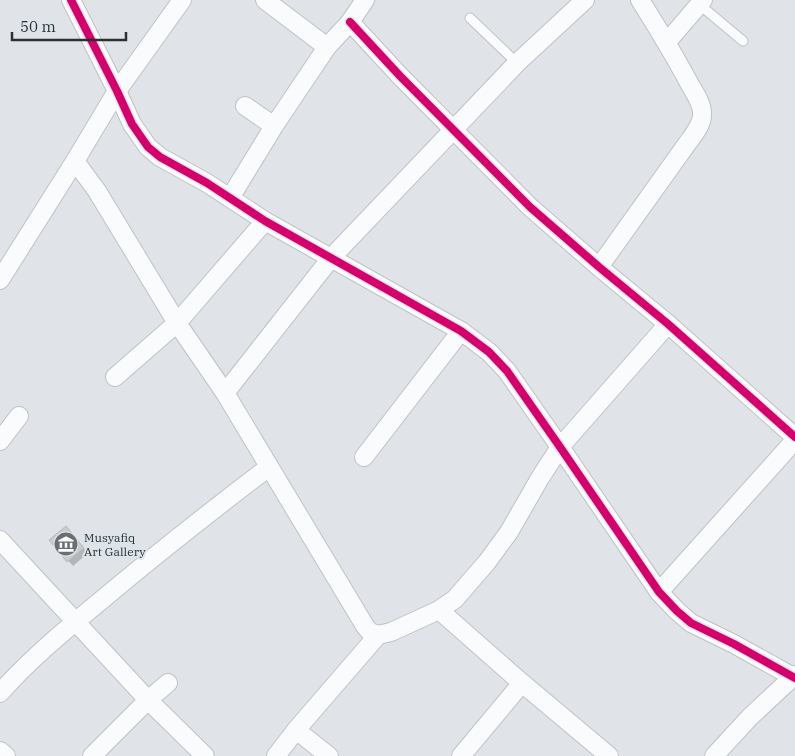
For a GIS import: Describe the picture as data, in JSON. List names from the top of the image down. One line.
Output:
{"places":{"museum":["Musyafiq Art Gallery"]},"scale_bar":"50 m"}
